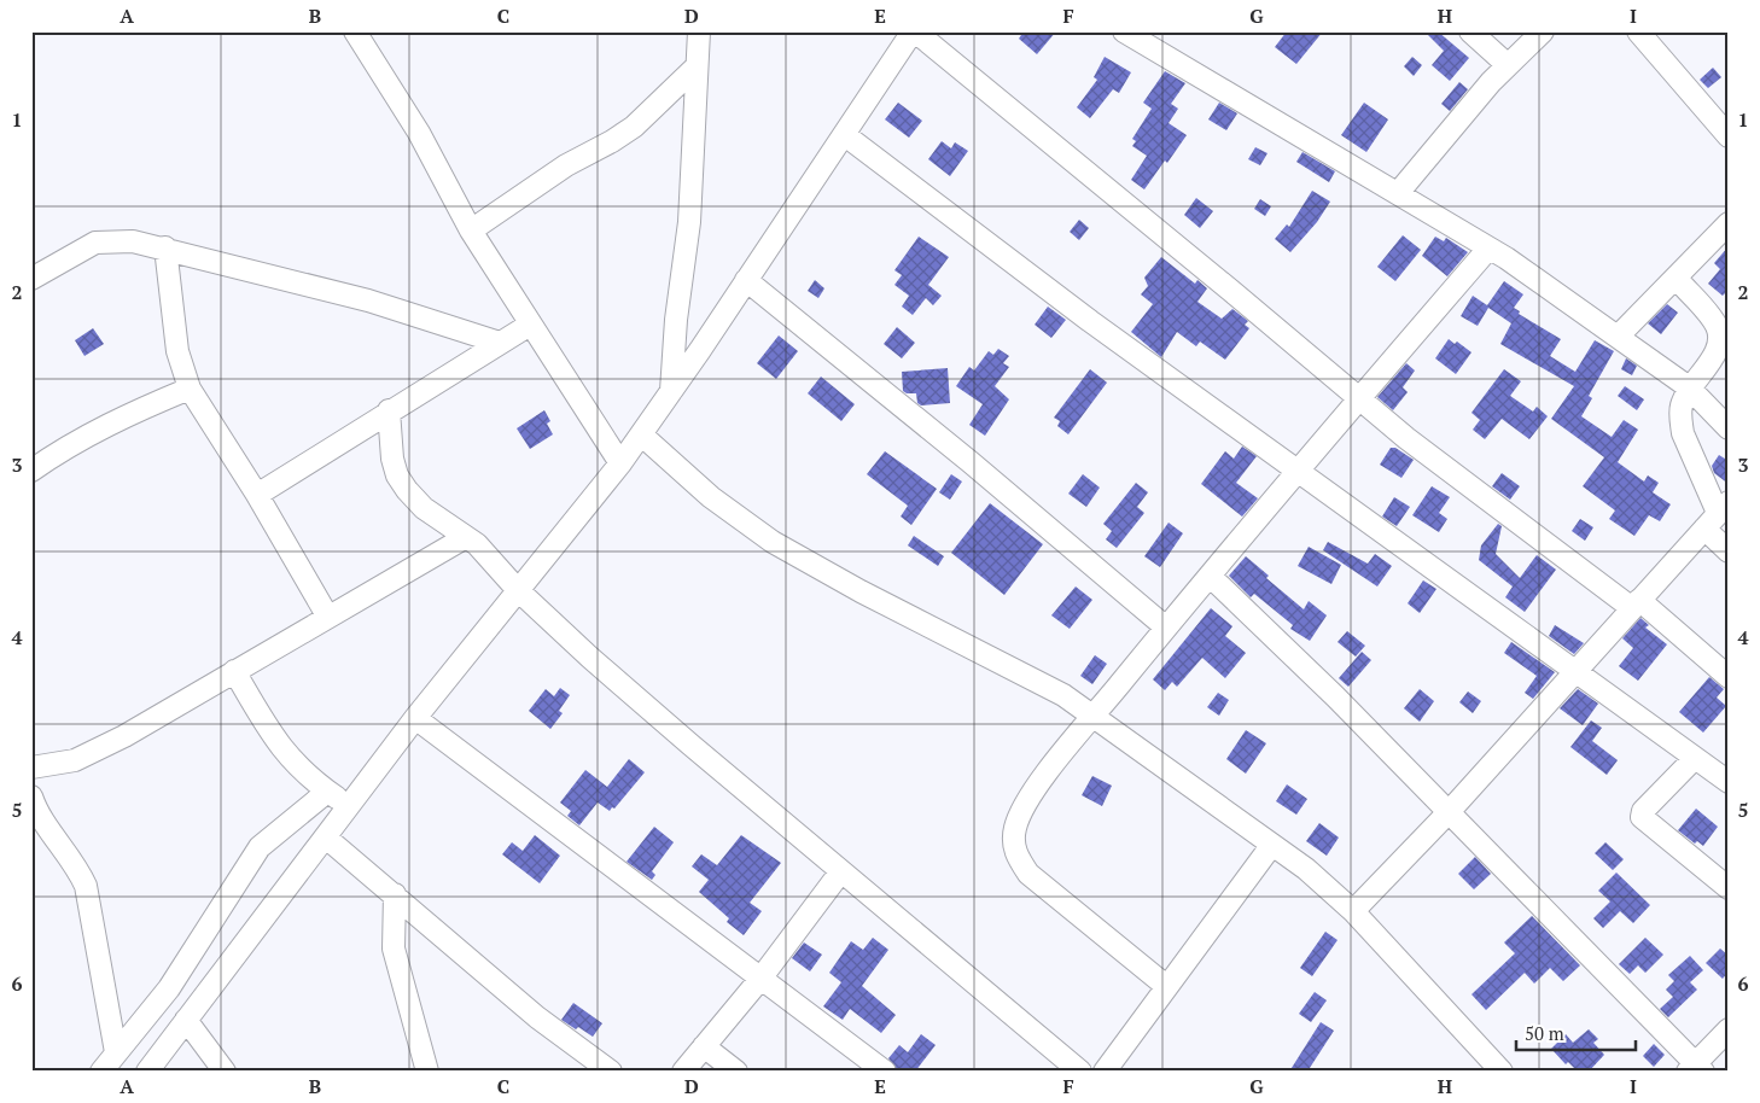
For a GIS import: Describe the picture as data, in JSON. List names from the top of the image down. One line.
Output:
{"scale_bar":"50 m","grid":{"columns":["A","B","C","D","E","F","G","H","I"],"rows":["1","2","3","4","5","6"]}}
